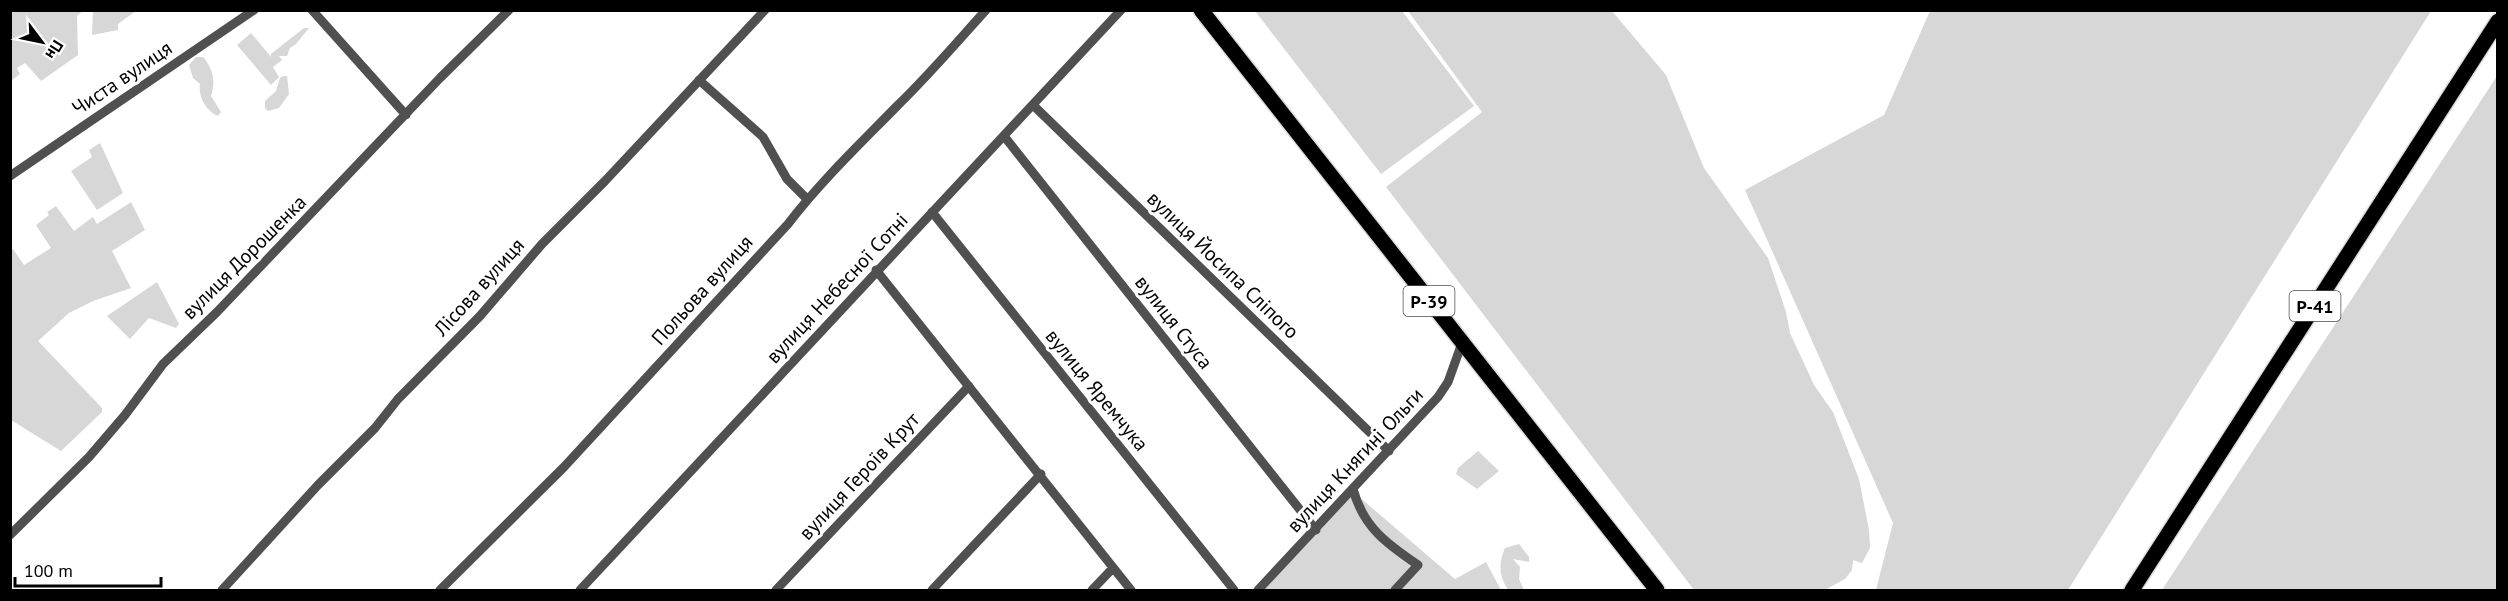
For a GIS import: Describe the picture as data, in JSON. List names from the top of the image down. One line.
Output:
{"streets":{"main road":["Р-39","Р-41"],"street":["Чиста вулиця","вулиця Дорошенка","вулиця Йосипа Сліпого","Лісова вулиця","вулиця Небесної Сотні","Польова вулиця","вулиця Стуса","вулиця Яремчука","вулиця Княгині Ольги","вулиця Героїв Крут"]},"crossings":[["вулиця Йосипа Сліпого","вулиця Небесної Сотні"],["вулиця Йосипа Сліпого","вулиця Княгині Ольги"],["вулиця Небесної Сотні","вулиця Стуса"],["вулиця Небесної Сотні","вулиця Яремчука"],["Р-39","вулиця Княгині Ольги"],["вулиця Стуса","вулиця Княгині Ольги"]],"scale_bar":"100 m","north":"bottom right"}
